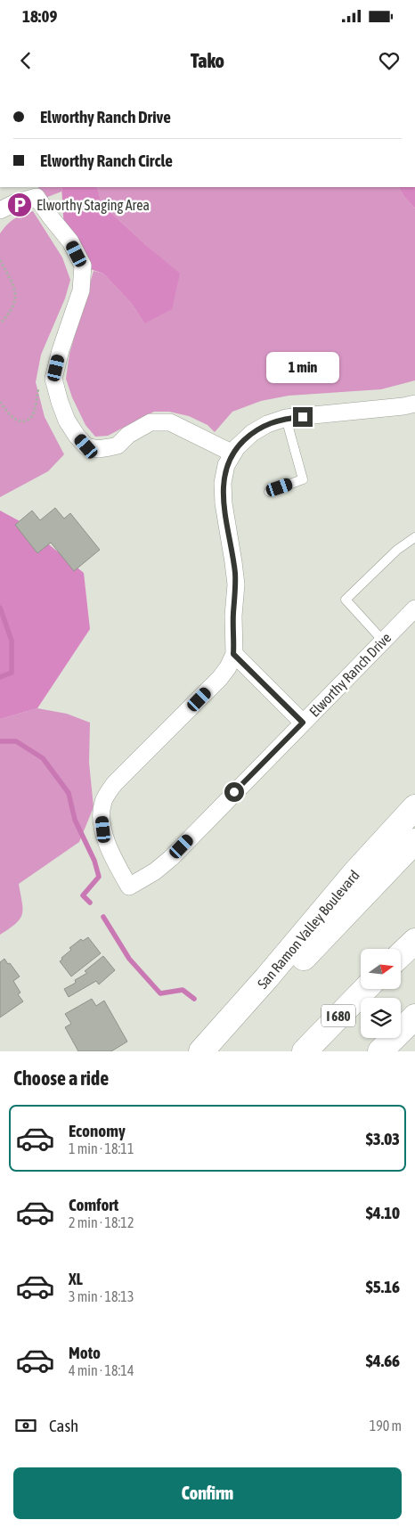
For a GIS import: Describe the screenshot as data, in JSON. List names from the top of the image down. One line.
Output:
{"streets":{"main road":["San Ramon Valley Boulevard","I 680"],"street":["Elworthy Ranch Drive"]},"places":{"parking":["Elworthy Staging Area"]},"north":"right","page":{"status":"18:09","header":"Tako","banner":["Elworthy Ranch Drive","Elworthy Ranch Circle"],"bubble":"1 min","heading":"Choose a ride","list":[{"name":"Economy","note":"1 min · 18:11","value":"$3.03"},{"name":"Comfort","note":"2 min · 18:12","value":"$4.10"},{"name":"XL","note":"3 min · 18:13","value":"$5.16"},{"name":"Moto","note":"4 min · 18:14","value":"$4.66"}],"pay":["Cash","190 m"],"buttons":"Confirm"}}
